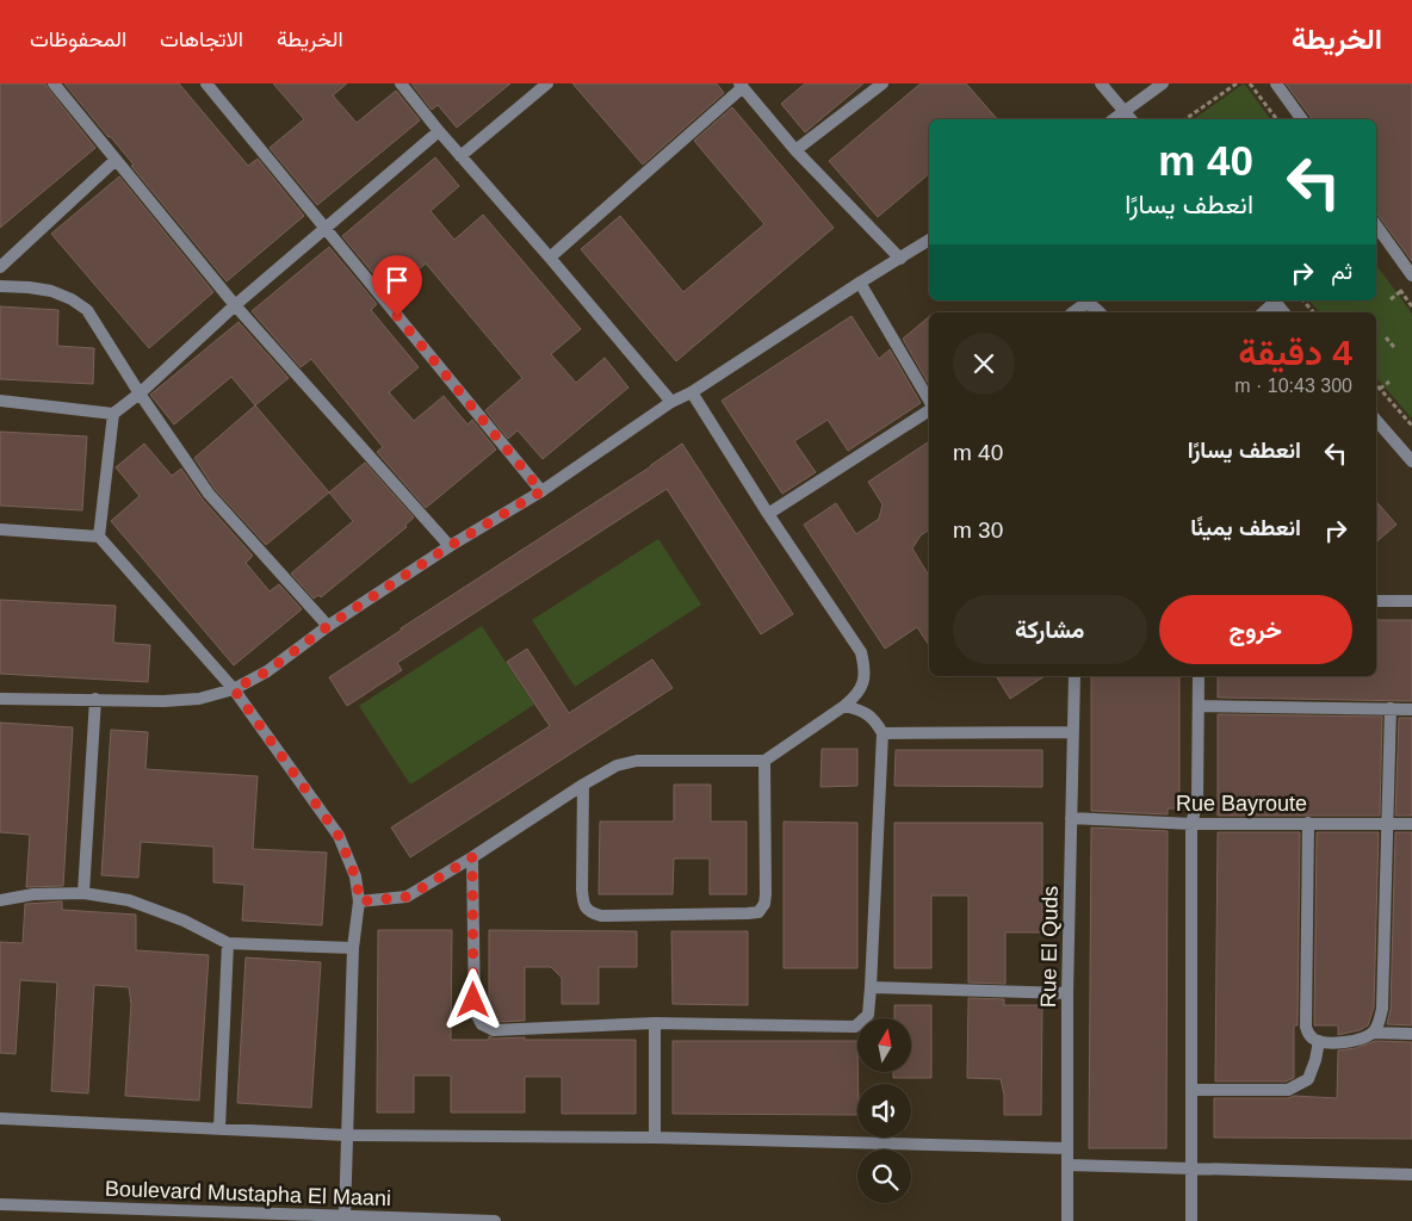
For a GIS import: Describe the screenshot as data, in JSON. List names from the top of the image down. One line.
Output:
{"streets":{"street":["Rue Bayroute","Rue El Quds","Boulevard Mustapha El Maani"]},"crossings":[["Rue Bayroute","Rue El Quds"]],"north":"top","page":{"header":"الخريطة","nav":["الخريطة","الاتجاهات","المحفوظات"],"turn":["40 m","انعطف يسارًا"],"then":"ثم","heading":["4 دقيقة","300 m · 10:43"],"list":[{"name":"انعطف يسارًا","value":"40 m"},{"name":"انعطف يمينًا","value":"30 m"}],"buttons":["خروج","مشاركة"]}}
